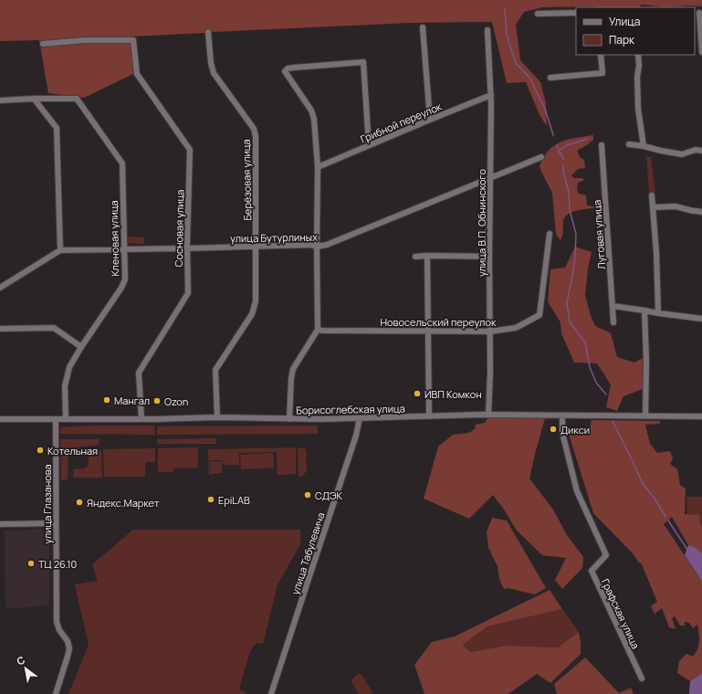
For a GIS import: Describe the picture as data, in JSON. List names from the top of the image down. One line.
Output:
{"streets":{"street":["Грибной переулок","Берёзовая улица","улица В.П. Обнинского","Сосновая улица","Луговая улица","улица Бутурлиных","Кленовая улица","Новосельский переулок","Борисоглебская улица","улица Глазанова","улица Табулевича","Графская улица"]},"crossings":[["Грибной переулок","улица В.П. Обнинского"],["Берёзовая улица","улица Бутурлиных"],["Берёзовая улица","Борисоглебская улица"],["улица В.П. Обнинского","улица Бутурлиных"],["улица В.П. Обнинского","Новосельский переулок"],["улица В.П. Обнинского","Борисоглебская улица"],["Сосновая улица","улица Бутурлиных"],["Сосновая улица","Борисоглебская улица"],["улица Бутурлиных","Кленовая улица"],["Кленовая улица","Борисоглебская улица"],["Борисоглебская улица","улица Глазанова"],["Борисоглебская улица","улица Табулевича"],["Борисоглебская улица","Графская улица"]],"places":["ИВП Комкон","Мангал","Ozon","Дикси","Котельная","СДЭК","EpiLAB","Яндекс.Маркет","ТЦ 26.10"],"legend":["Улица","Парк"],"north":"top left"}
